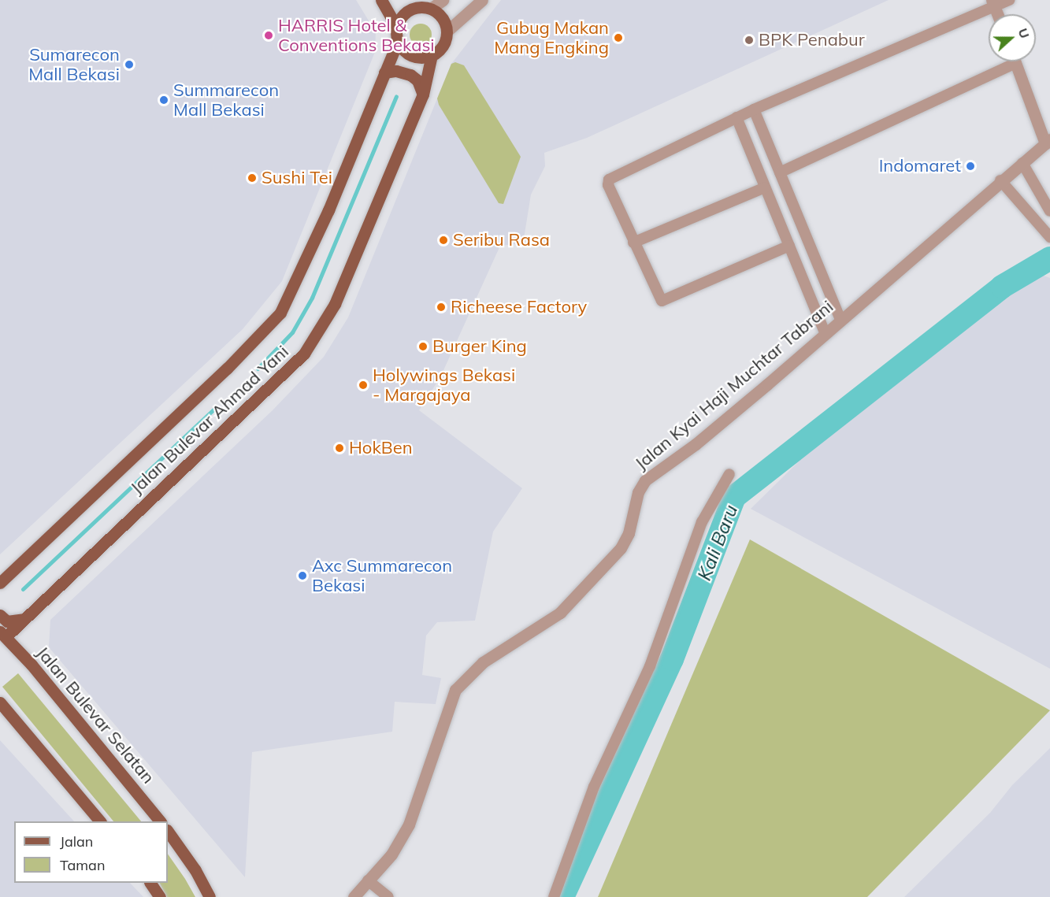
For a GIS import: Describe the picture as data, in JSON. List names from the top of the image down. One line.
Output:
{"streets":{"main road":["Jalan Bulevar Ahmad Yani","Jalan Bulevar Selatan"],"street":["Jalan Kyai Haji Muchtar Tabrani"]},"crossings":[["Jalan Bulevar Ahmad Yani","Jalan Bulevar Selatan"]],"water":["Kali Baru"],"places":["HARRIS Hotel & Conventions Bekasi","Gubug Makan Mang Engking","BPK Penabur","Sumarecon Mall Bekasi","Summarecon Mall Bekasi","Indomaret","Sushi Tei","Seribu Rasa","Richeese Factory","Burger King","Holywings Bekasi - Margajaya","HokBen","Axc Summarecon Bekasi"],"legend":["Jalan","Taman"],"north":"right"}
